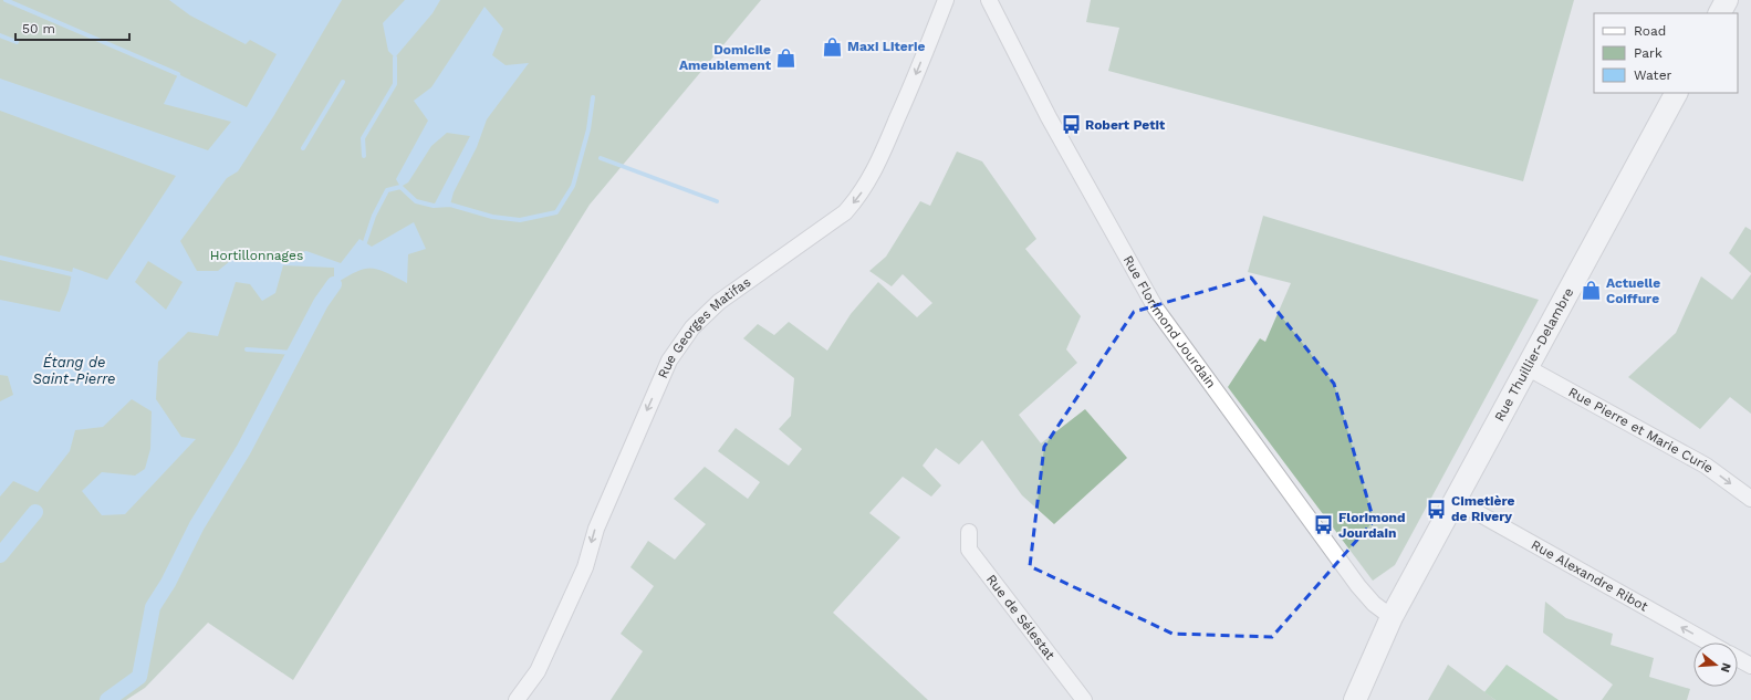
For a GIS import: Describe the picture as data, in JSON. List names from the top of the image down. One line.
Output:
{"streets":{"main road":["Rue Thuillier-Delambre"],"street":["Rue Florimond Jourdain","Rue Georges Matifas","Rue Pierre et Marie Curie","Rue Alexandre Ribot","Rue de Sélestat"]},"crossings":[["Rue Florimond Jourdain","Rue Thuillier-Delambre"],["Rue Thuillier-Delambre","Rue Pierre et Marie Curie"],["Rue Thuillier-Delambre","Rue Alexandre Ribot"]],"one_way":["Rue Georges Matifas","Rue Pierre et Marie Curie","Rue Alexandre Ribot"],"water":["Étang de Saint-Pierre"],"parks":["Hortillonnages"],"places":{"shop":["Maxi Literie","Domicile Ameublement","Actuelle Coiffure"],"bus stop":["Robert Petit","Cimetière de Rivery","Florimond Jourdain"]},"legend":["Road","Park","Water"],"scale_bar":"50 m","north":"right"}
